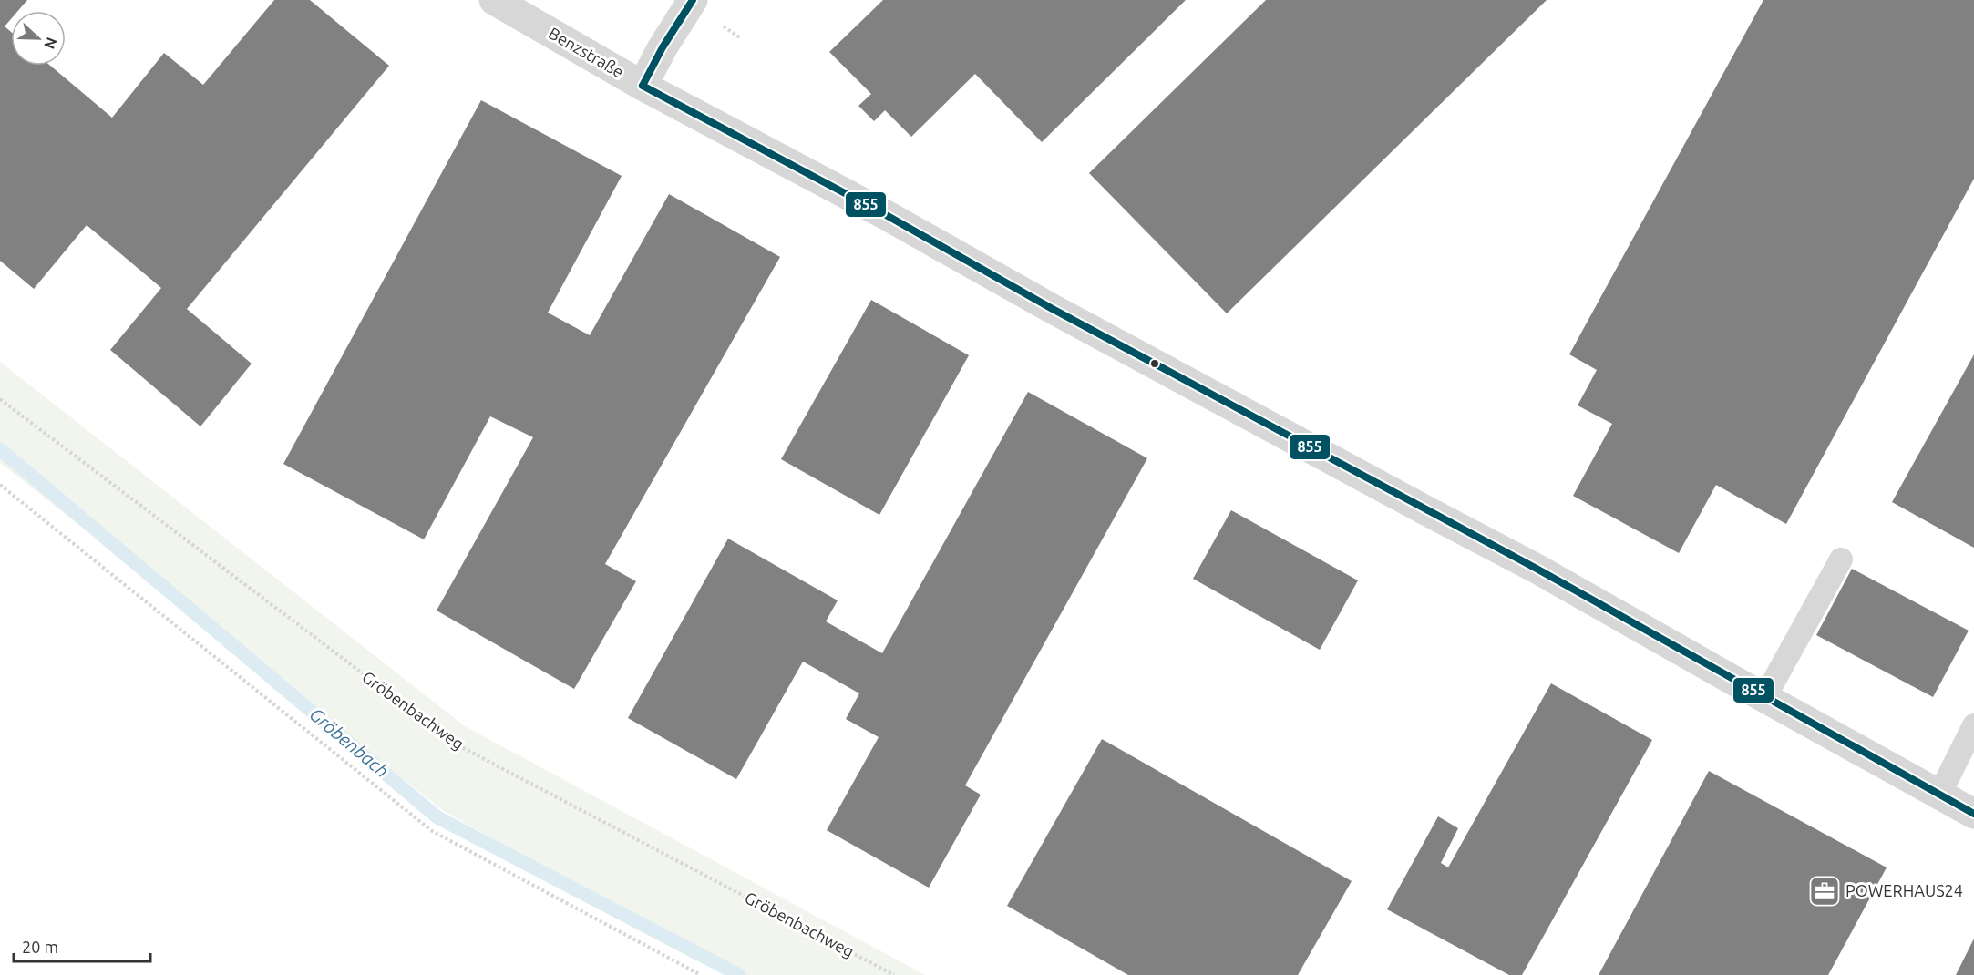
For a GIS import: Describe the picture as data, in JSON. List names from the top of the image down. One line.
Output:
{"streets":{"street":["Benzstraße"],"path":["Gröbenbachweg"]},"water":["Gröbenbach"],"places":{"office":["POWERHAUS24"]},"lines":["transit line 855"],"scale_bar":"20 m","north":"right"}
